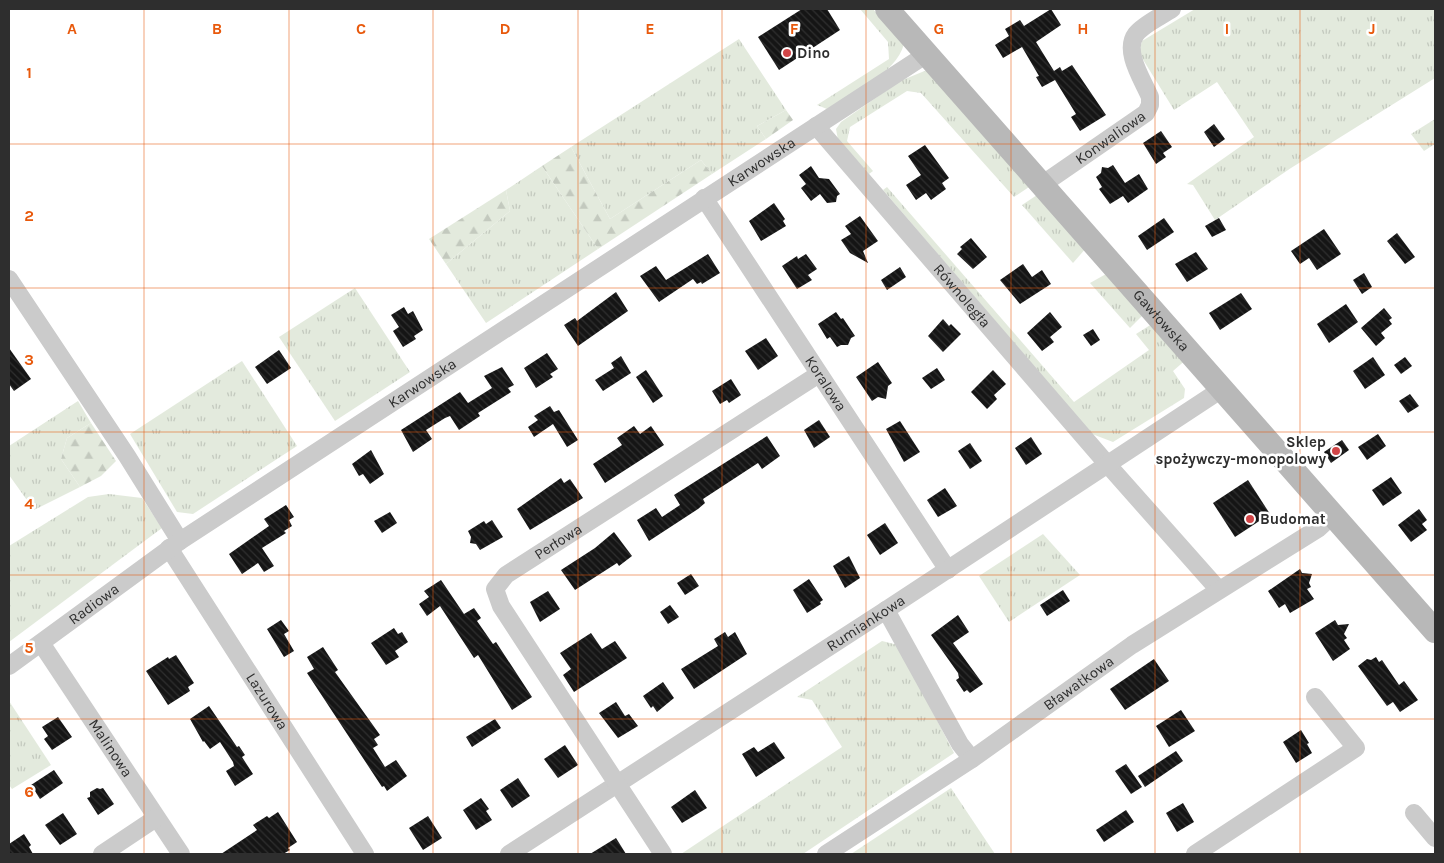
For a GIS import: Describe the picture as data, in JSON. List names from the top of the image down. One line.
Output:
{"streets":{"street":["Konwaliowa","Karwowska","Równoległa","Gawłowska","Koralowa","Perłowa","Radiowa","Rumiankowa","Bławatkowa","Lazurowa","Malinowa"]},"crossings":[["Konwaliowa","Gawłowska"],["Karwowska","Równoległa"],["Karwowska","Gawłowska"],["Karwowska","Koralowa"],["Karwowska","Radiowa"],["Karwowska","Lazurowa"],["Równoległa","Rumiankowa"],["Równoległa","Bławatkowa"],["Gawłowska","Rumiankowa"],["Gawłowska","Bławatkowa"],["Koralowa","Perłowa"],["Koralowa","Rumiankowa"],["Perłowa","Rumiankowa"],["Radiowa","Lazurowa"],["Radiowa","Malinowa"]],"places":["Dino","Sklep spożywczy-monopolowy","Budomat"],"grid":{"columns":["A","B","C","D","E","F","G","H","I","J"],"rows":["1","2","3","4","5","6"]}}
